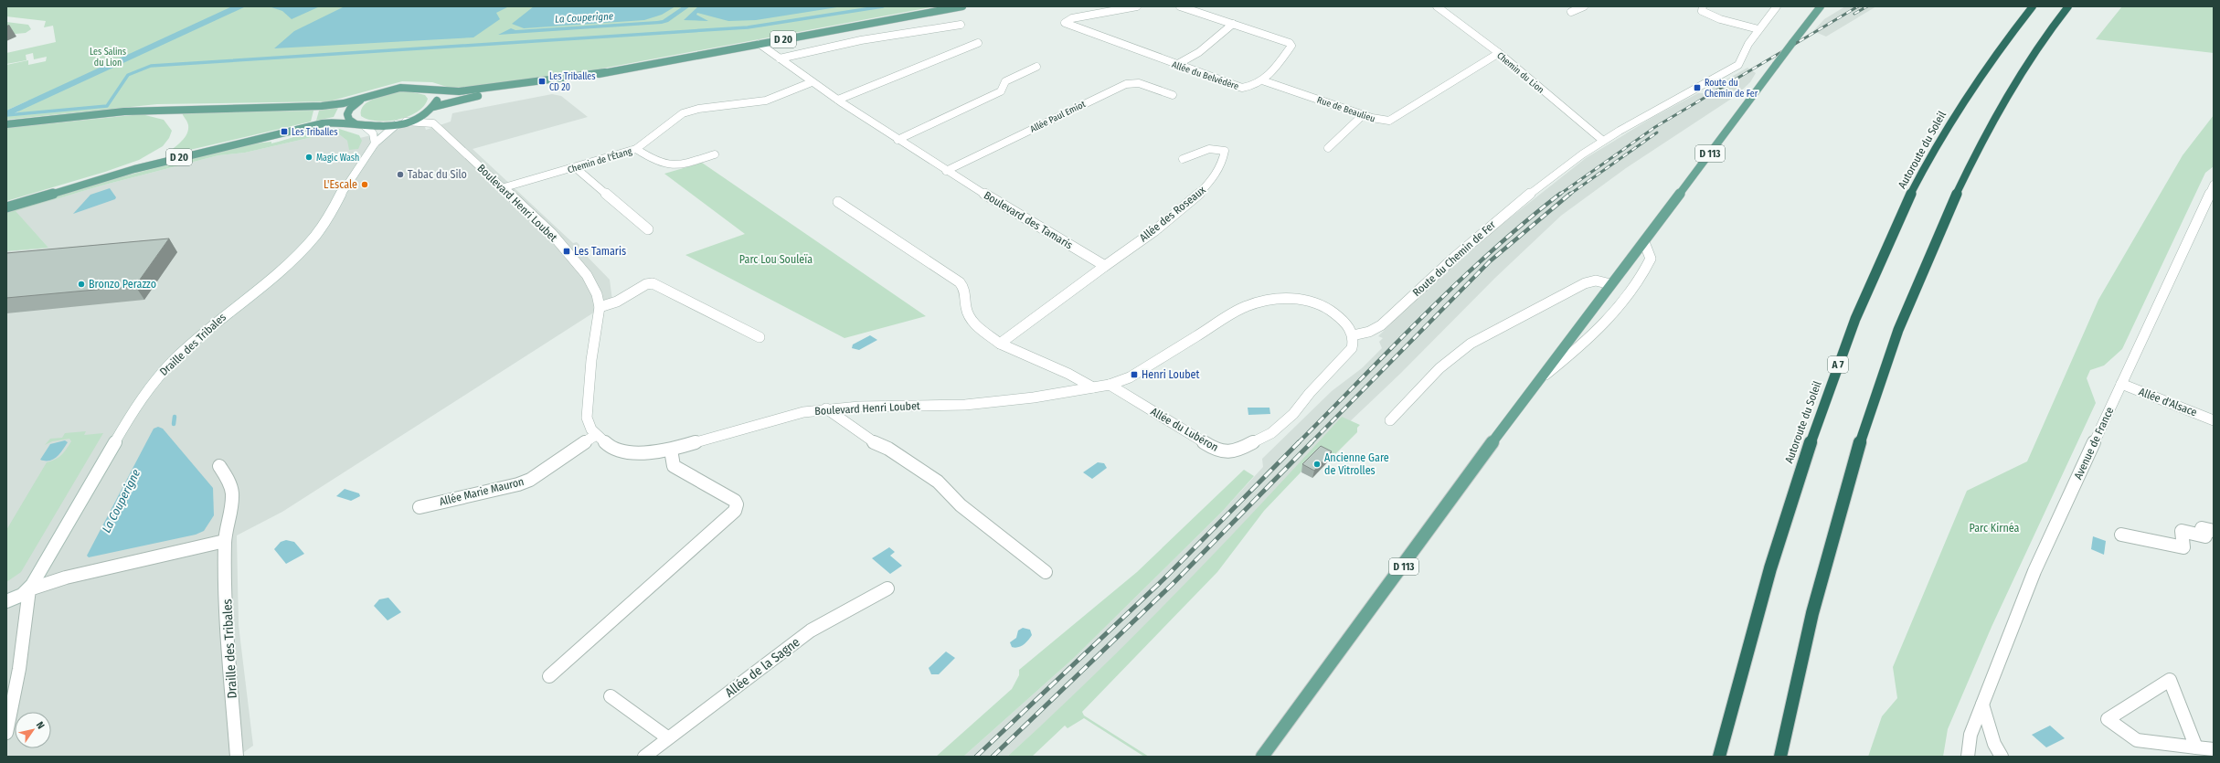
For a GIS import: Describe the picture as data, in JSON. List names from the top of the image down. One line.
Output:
{"streets":{"highway":["Autoroute du Soleil","A 7"],"main road":["D 20","D 113"],"street":["Chemin du Lion","Allée du Belvédère","Rue de Beaulieu","Allée Paul Emiot","Chemin de l'Étang","Boulevard Henri Loubet","Allée des Roseaux","Boulevard des Tamaris","Route du Chemin de Fer","Draille des Tribales","Allée d'Alsace","Allée du Lubéron","Avenue de France","Allée Marie Mauron","Allée de la Sagne"]},"crossings":[["D 20","Boulevard des Tamaris"],["Chemin du Lion","Rue de Beaulieu"],["Chemin du Lion","Route du Chemin de Fer"],["Allée du Belvédère","Rue de Beaulieu"],["Allée Paul Emiot","Boulevard des Tamaris"],["Chemin de l'Étang","Boulevard Henri Loubet"],["Chemin de l'Étang","Boulevard des Tamaris"],["Boulevard Henri Loubet","Route du Chemin de Fer"],["Boulevard Henri Loubet","Allée du Lubéron"],["Boulevard Henri Loubet","Allée Marie Mauron"],["Allée des Roseaux","Boulevard des Tamaris"],["Route du Chemin de Fer","Allée du Lubéron"],["Allée d'Alsace","Avenue de France"]],"water":["La Couperigne"],"parks":["Les Salins du Lion","Parc Lou Souleïa","Parc Kirnéa"],"places":{"transit":["Les Triballes CD 20","Route du Chemin de Fer","Les Triballes","Les Tamaris","Henri Loubet"],"other":["Magic Wash","Tabac du Silo","L'Escale","Bronzo Perazzo","Ancienne Gare de Vitrolles"]},"north":"top right"}
